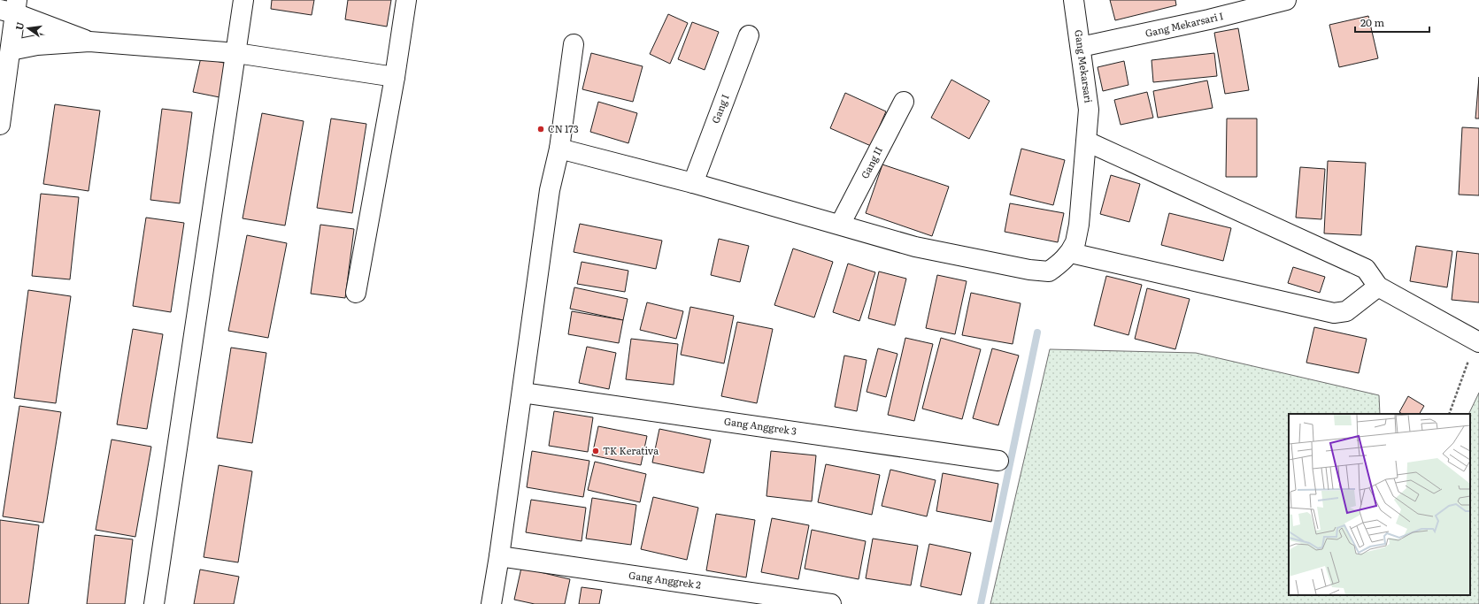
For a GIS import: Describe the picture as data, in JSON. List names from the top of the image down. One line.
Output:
{"streets":{"street":["Gang Mekarsari I","Gang Mekarsari","Gang I","Gang II","Gang Anggrek 3","Gang Anggrek 2"]},"crossings":[["Gang Mekarsari I","Gang Mekarsari"]],"places":["CN 173","TK Kerativa"],"scale_bar":"20 m","north":"left"}
